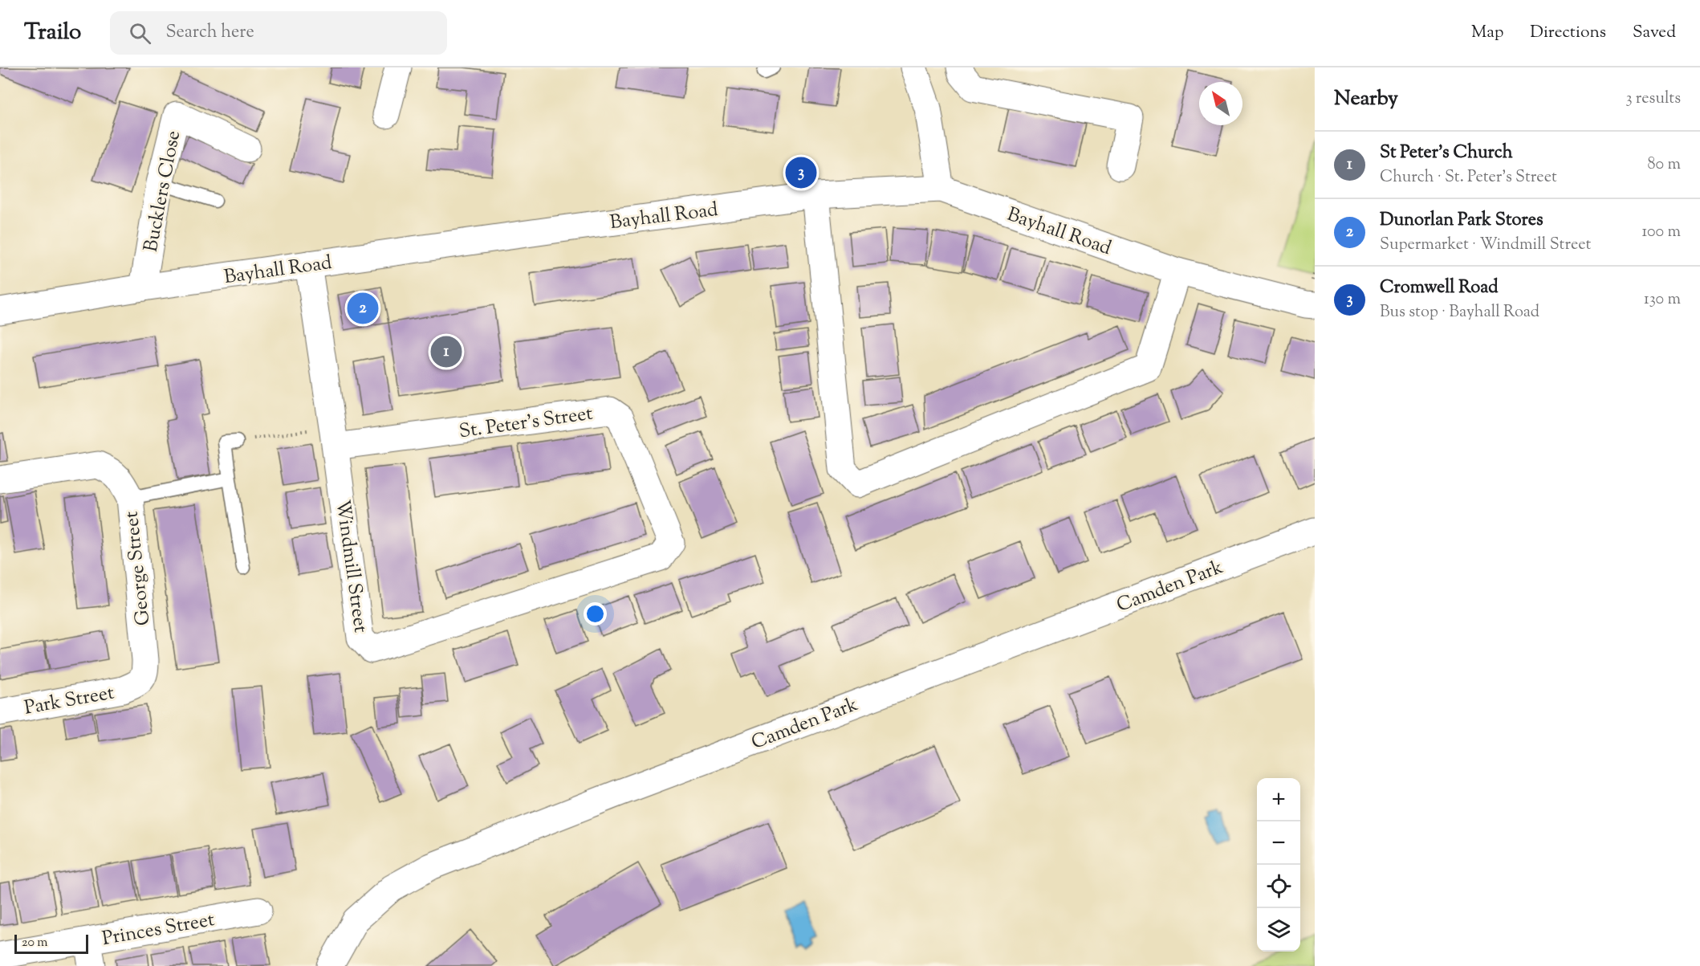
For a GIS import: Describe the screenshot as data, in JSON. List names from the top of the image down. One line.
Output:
{"streets":{"street":["Bucklers Close","Bayhall Road","St. Peter's Street","Windmill Street","George Street","Camden Park","Park Street","Princes Street"]},"crossings":[["Bucklers Close","Bayhall Road"],["Bayhall Road","Windmill Street"],["St. Peter's Street","Windmill Street"],["George Street","Park Street"]],"scale_bar":"20 m","north":"top left","page":{"header":"Trailo","search":"Search here","nav":["Map","Directions","Saved"],"heading":["Nearby","3 results"],"list":[{"mark":"1","name":"St Peter's Church","note":"Church · St. Peter's Street","value":"80 m"},{"mark":"2","name":"Dunorlan Park Stores","note":"Supermarket · Windmill Street","value":"100 m"},{"mark":"3","name":"Cromwell Road","note":"Bus stop · Bayhall Road","value":"130 m"}],"pins":["3","2","1"],"map_buttons":["+","−"],"scale":"20 m"}}
